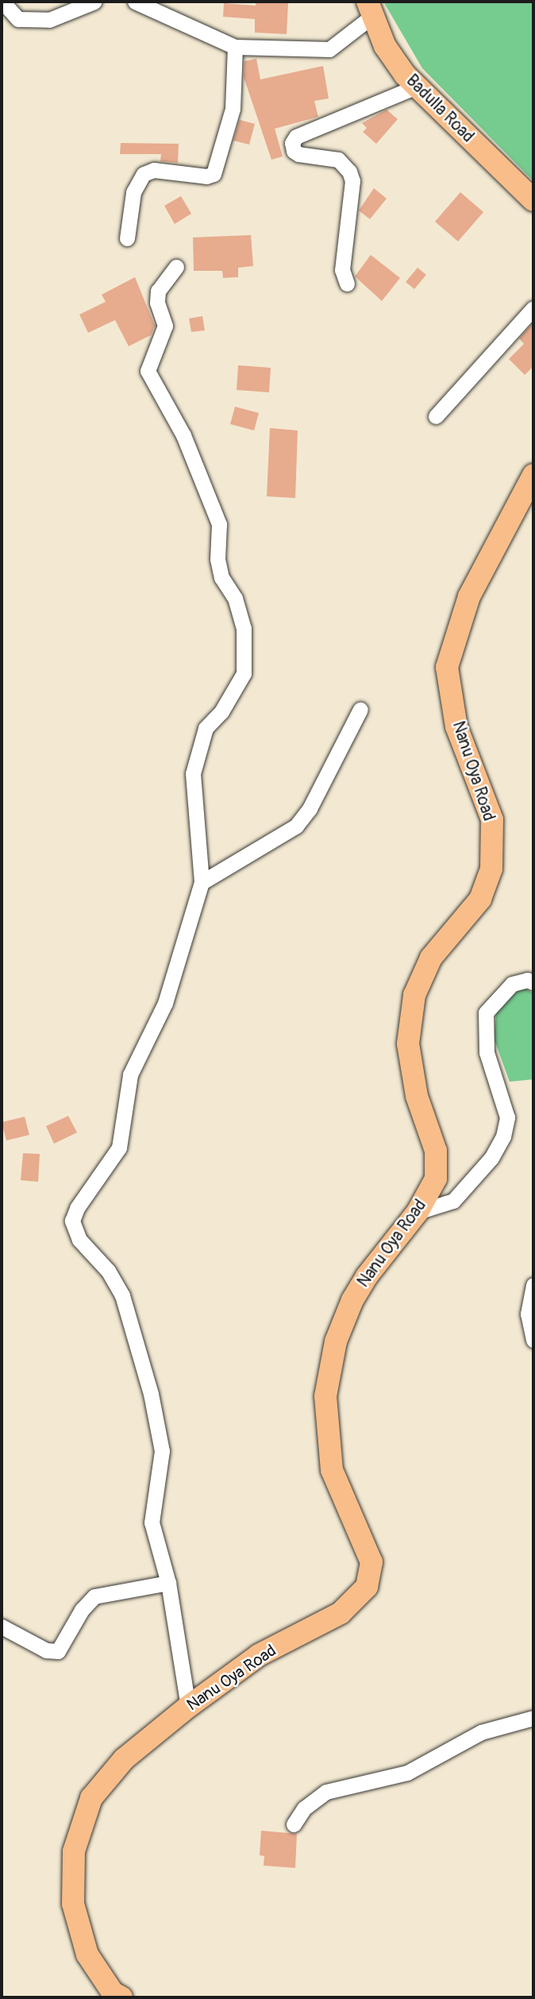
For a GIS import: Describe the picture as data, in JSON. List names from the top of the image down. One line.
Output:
{"streets":{"highway":["Badulla Road","Nanu Oya Road"]}}
